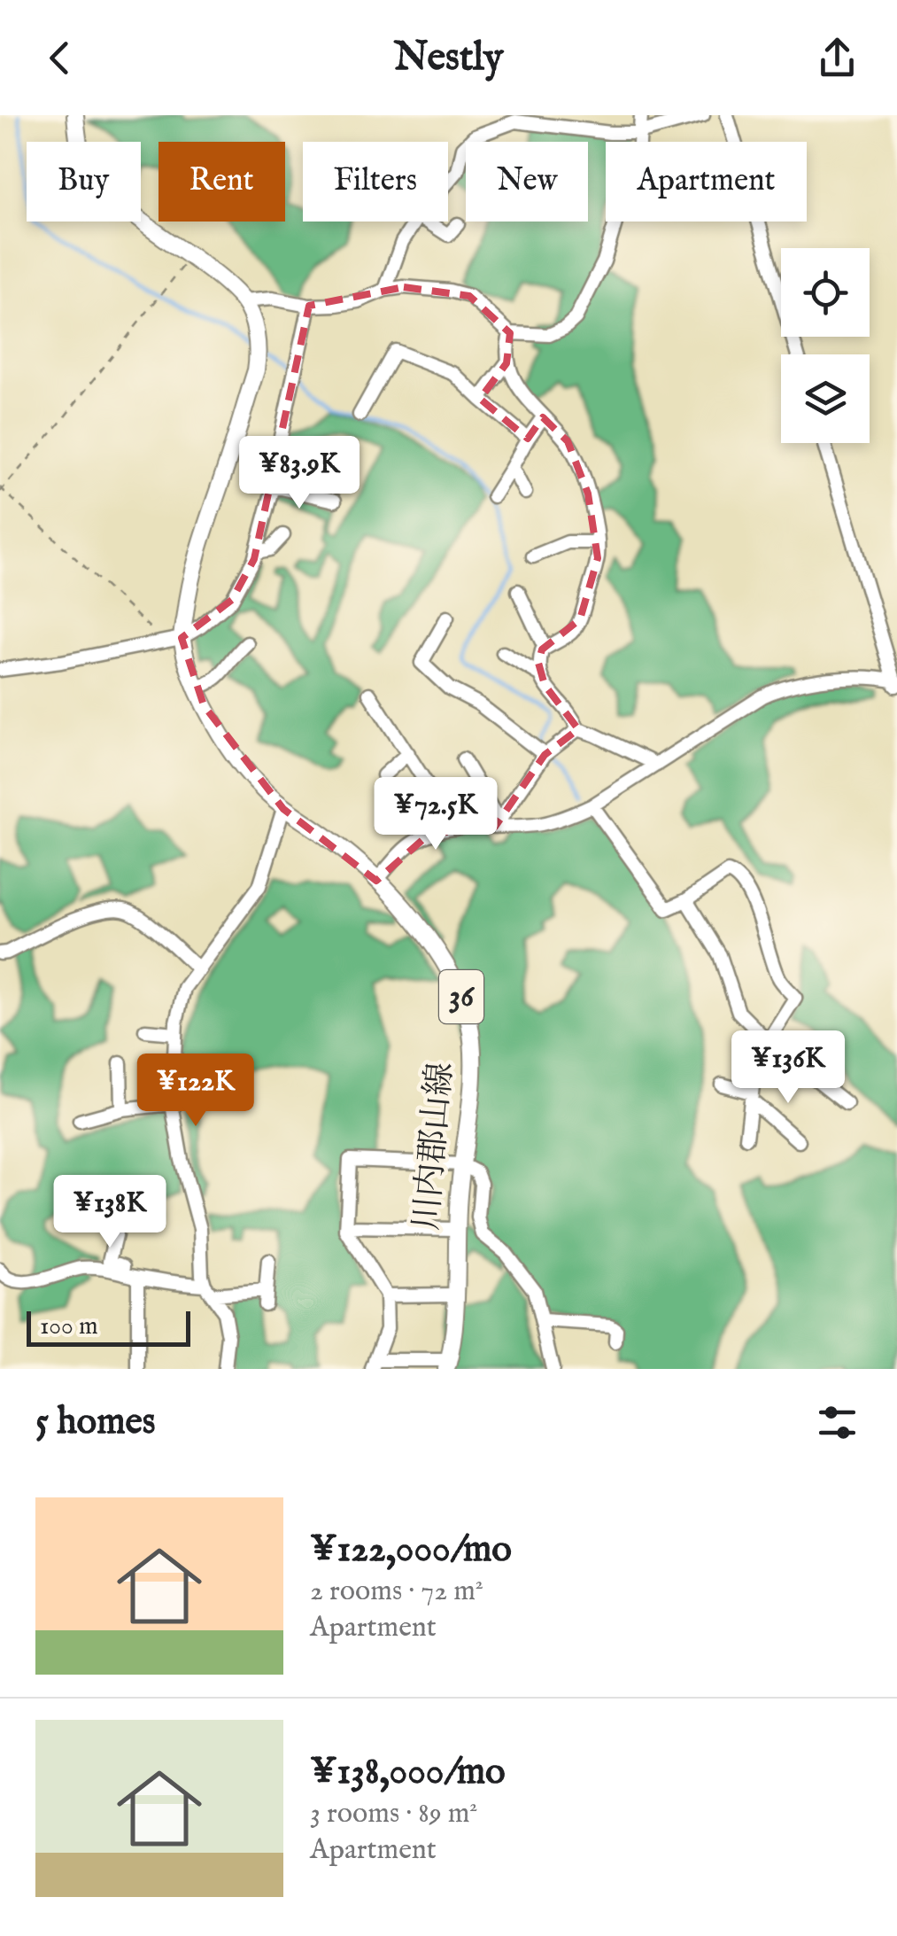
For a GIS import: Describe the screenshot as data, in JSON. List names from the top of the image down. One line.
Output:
{"streets":{"main road":["36","川内郡山線"]},"scale_bar":"100 m","page":{"header":"Nestly","chip":["Buy","Rent","Filters","New","Apartment"],"price":["¥83.9K","¥72.5K","¥136K","¥122K","¥138K"],"scale":"100 m","heading":"5 homes","list":[{"name":"¥122,000/mo","note":"2 rooms · 72 m² · Apartment"},{"name":"¥138,000/mo","note":"3 rooms · 89 m² · Apartment"}]}}
